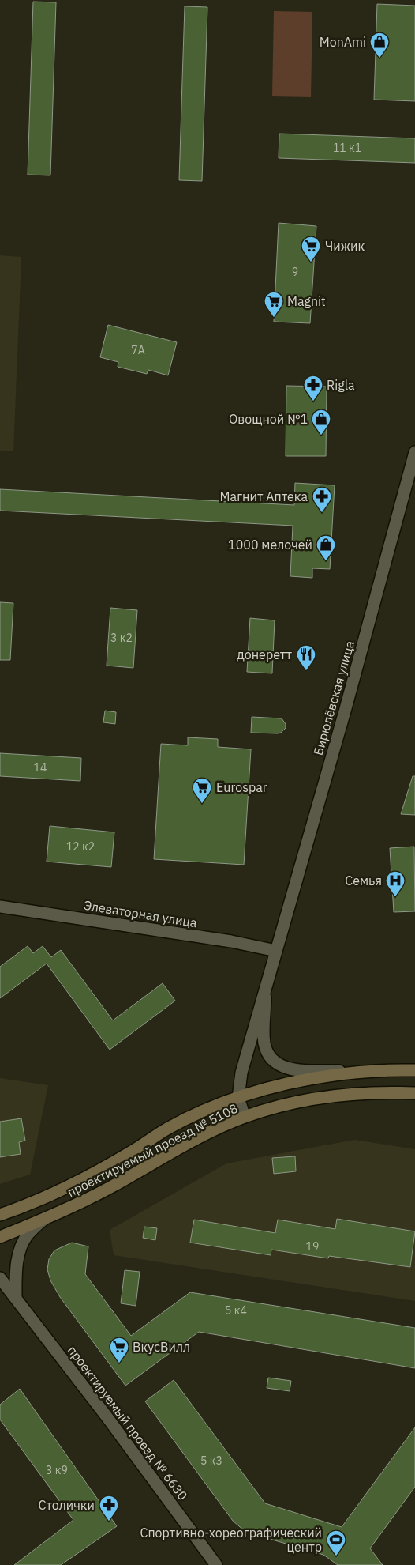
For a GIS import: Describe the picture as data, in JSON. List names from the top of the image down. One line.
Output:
{"streets":{"main road":["проектируемый проезд № 5108"],"street":["Бирюлёвская улица","Элеваторная улица","проектируемый проезд № 6630"]},"crossings":[["Бирюлёвская улица","Элеваторная улица"]],"places":{"shop":["MonAmi","Овощной №1","1000 мелочей"],"supermarket":["Чижик","Magnit","Eurospar","ВкусВилл"],"pharmacy":["Rigla","Магнит Аптека","Столички"],"restaurant":["донеретт"],"hospital":["Семья"],"sports":["Спортивно-хореографический центр"]},"house_numbers":["11 к1","9","7А","3 к2","14","12 к2","19","5 к4","5 к3","3 к9"]}
